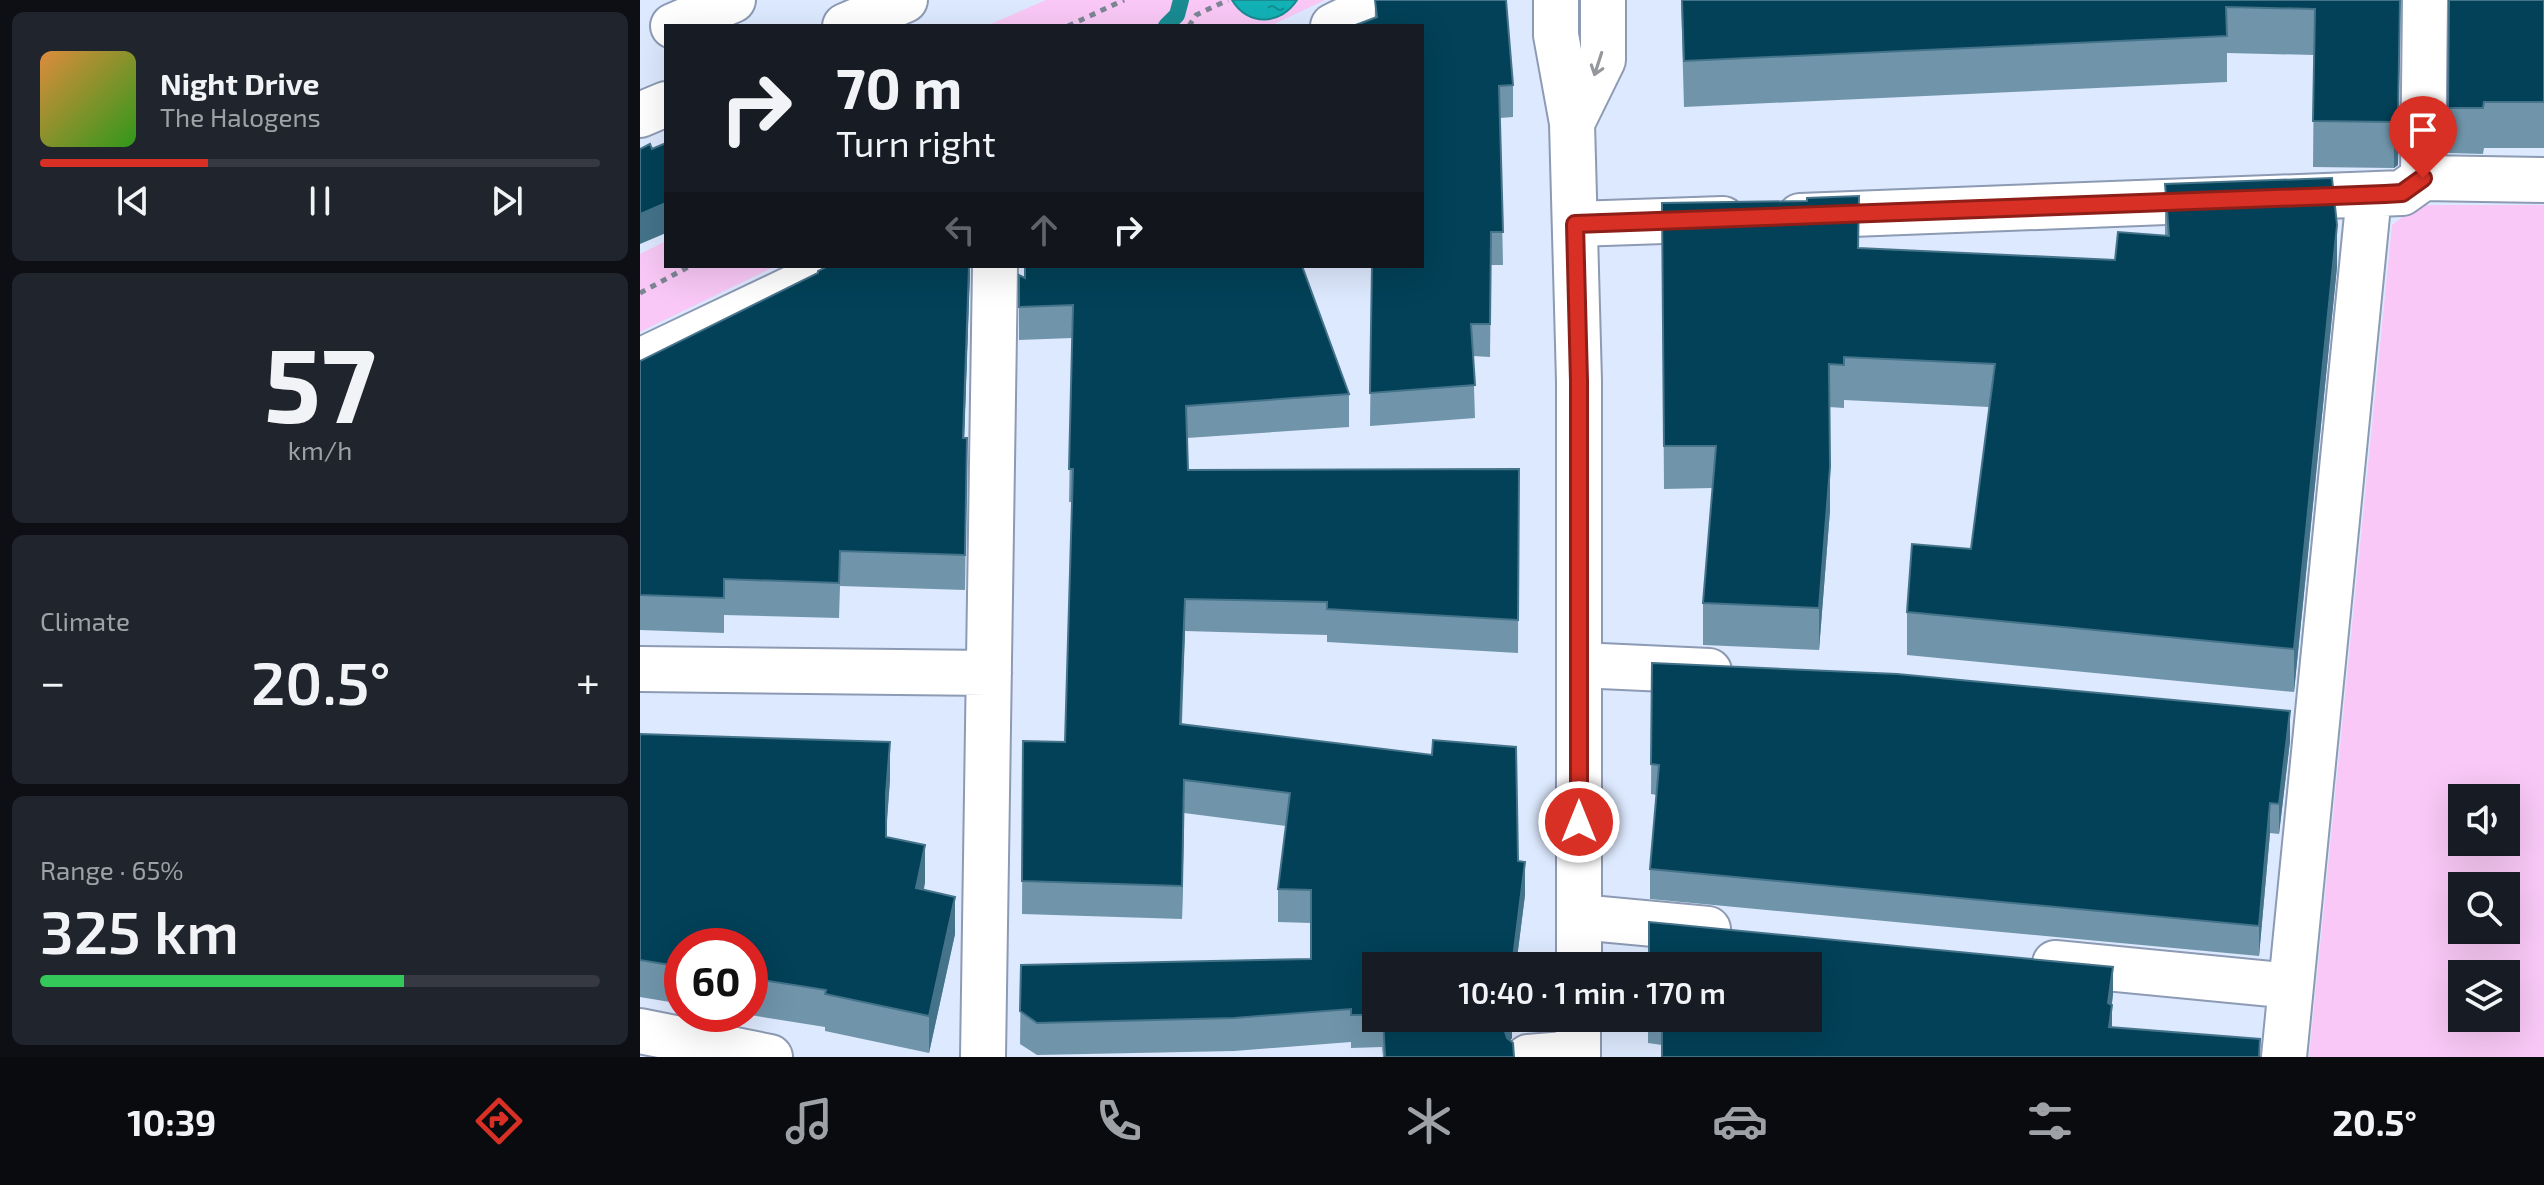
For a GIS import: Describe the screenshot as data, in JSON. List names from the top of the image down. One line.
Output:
{"page":{"turn":["70 m","Turn right"],"song":["Night Drive","The Halogens"],"tile":[["57","km/h"],"Climate",["Range · 65%","325 km"]],"heat":["−","20.5°","+"],"limit":"60","trip":"10:40 · 1 min · 170 m","tabs":["10:39","20.5°"]}}
